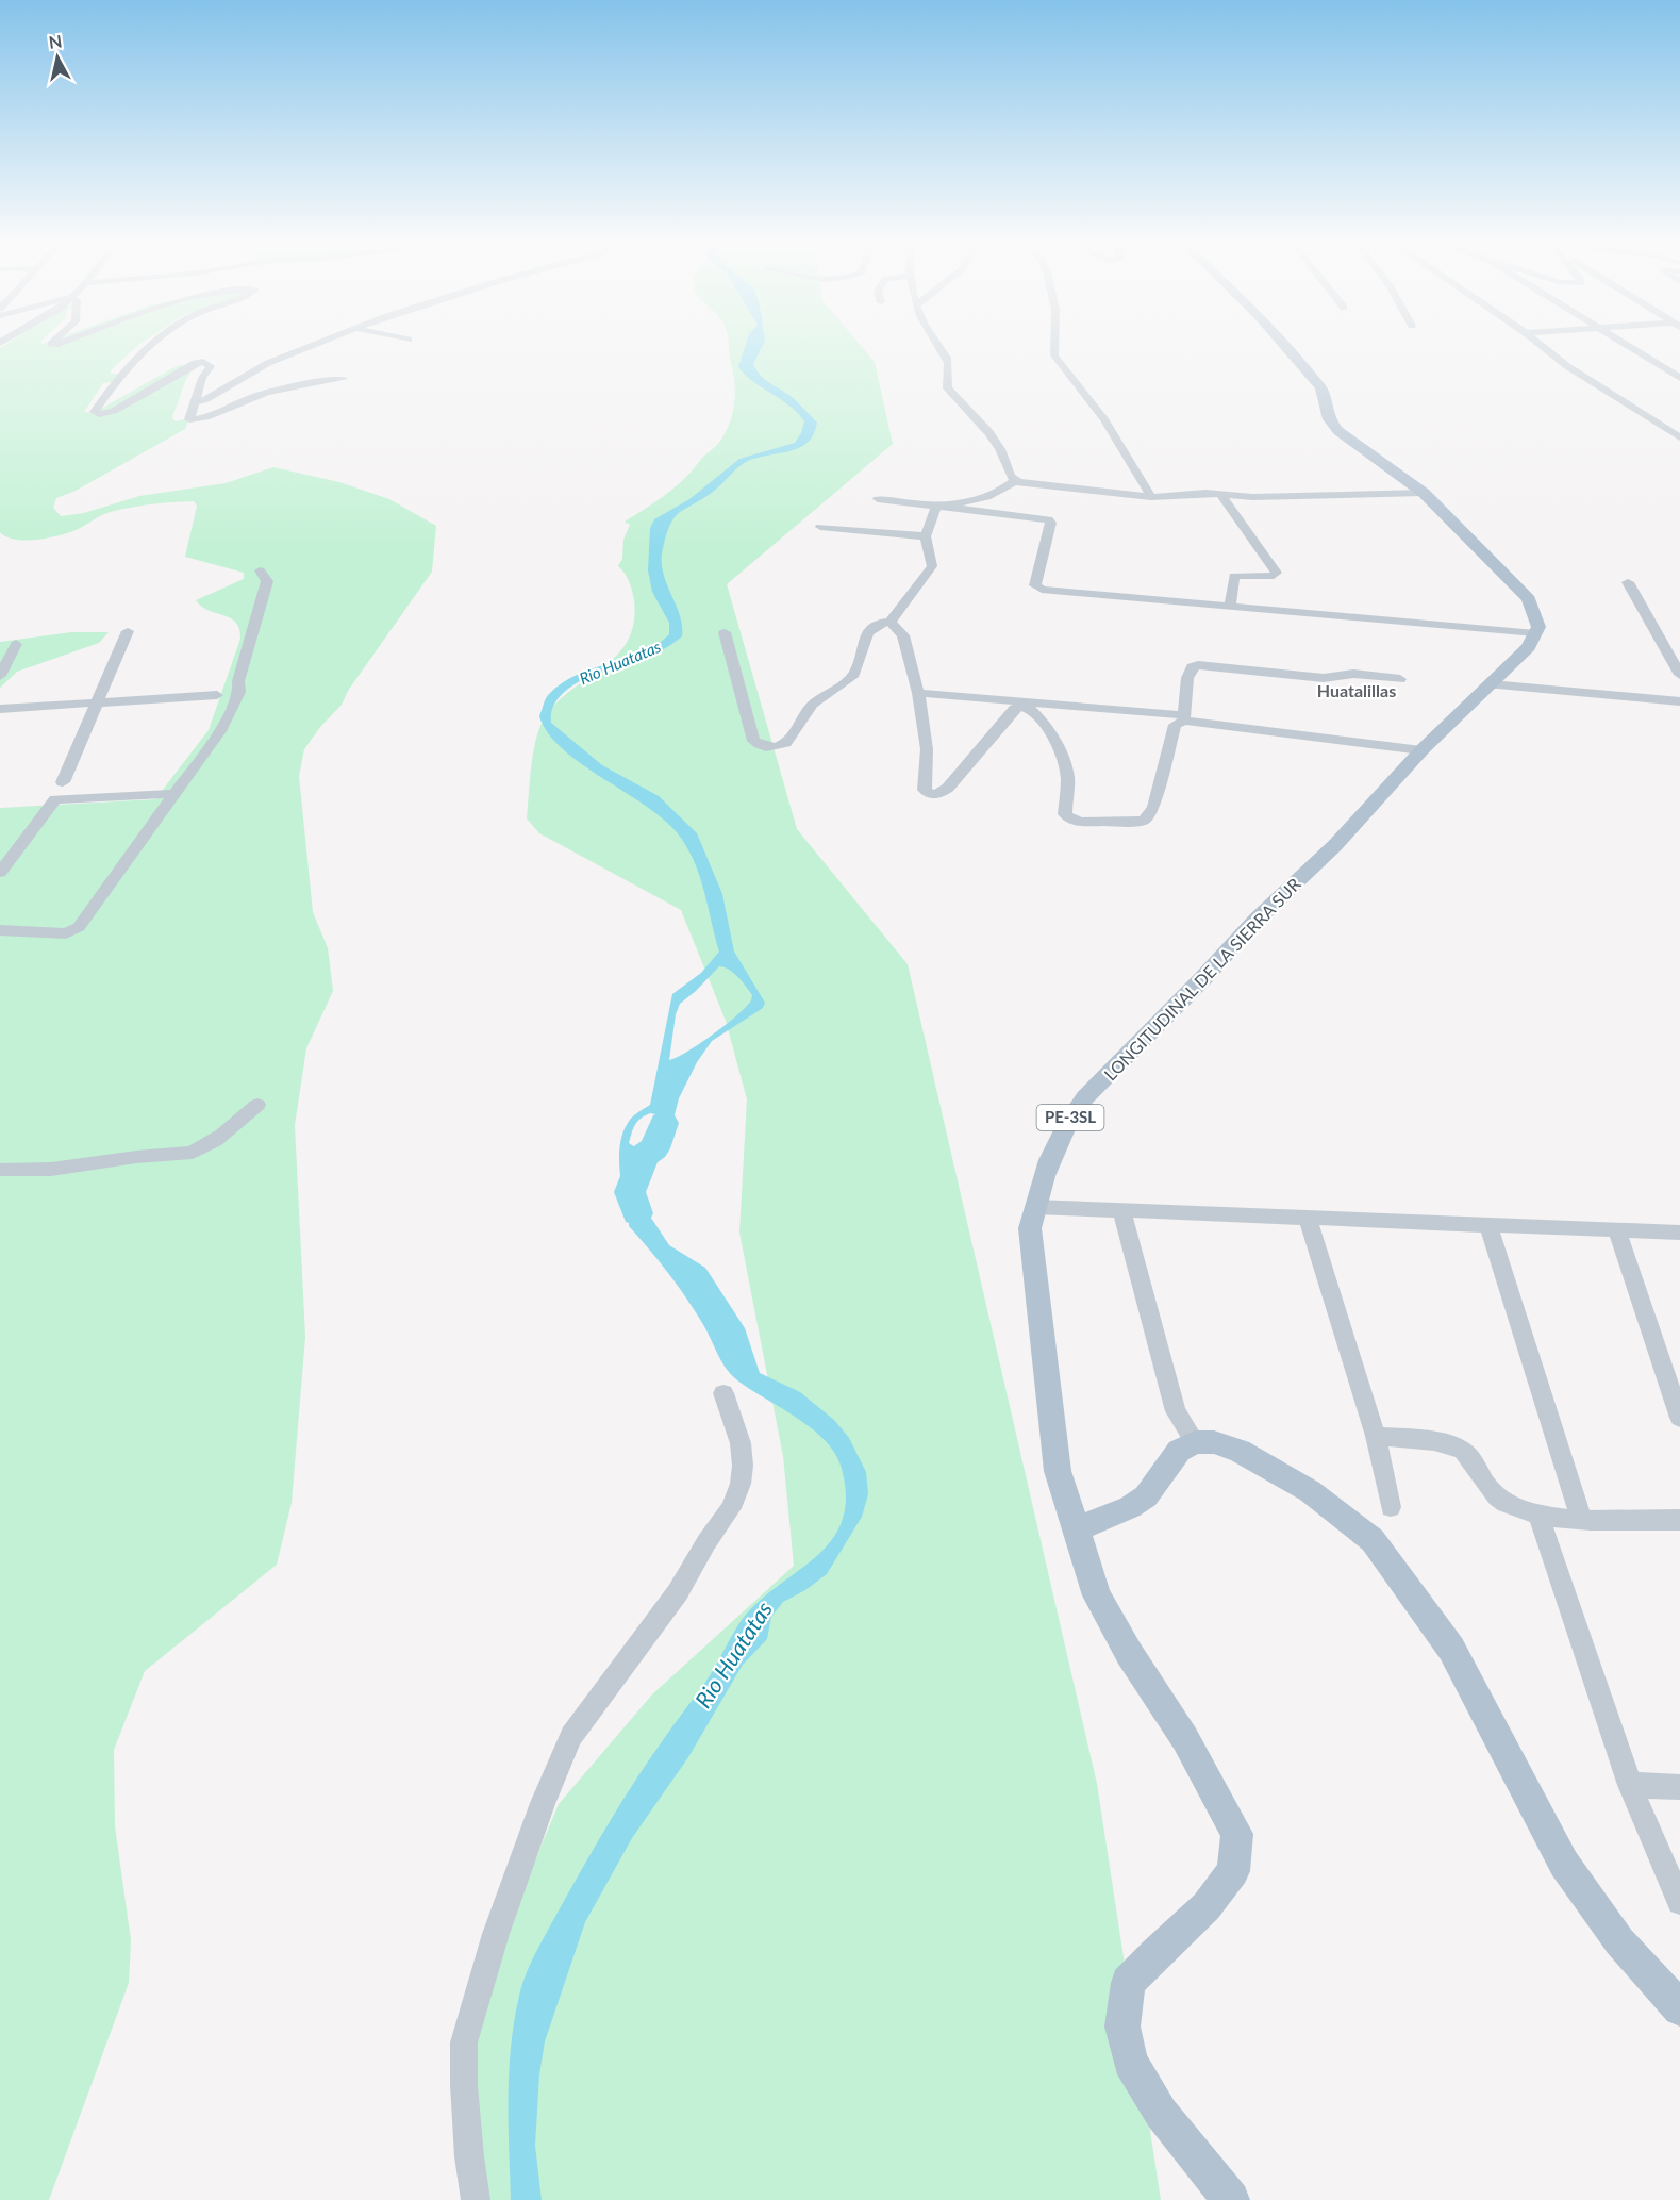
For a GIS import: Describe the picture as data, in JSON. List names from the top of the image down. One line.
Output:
{"streets":{"main road":["LONGITUDINAL DE LA SIERRA SUR","PE-3SL"]},"districts":["Huatalillas"],"water":["Rio Huatatas"],"north":"top"}
